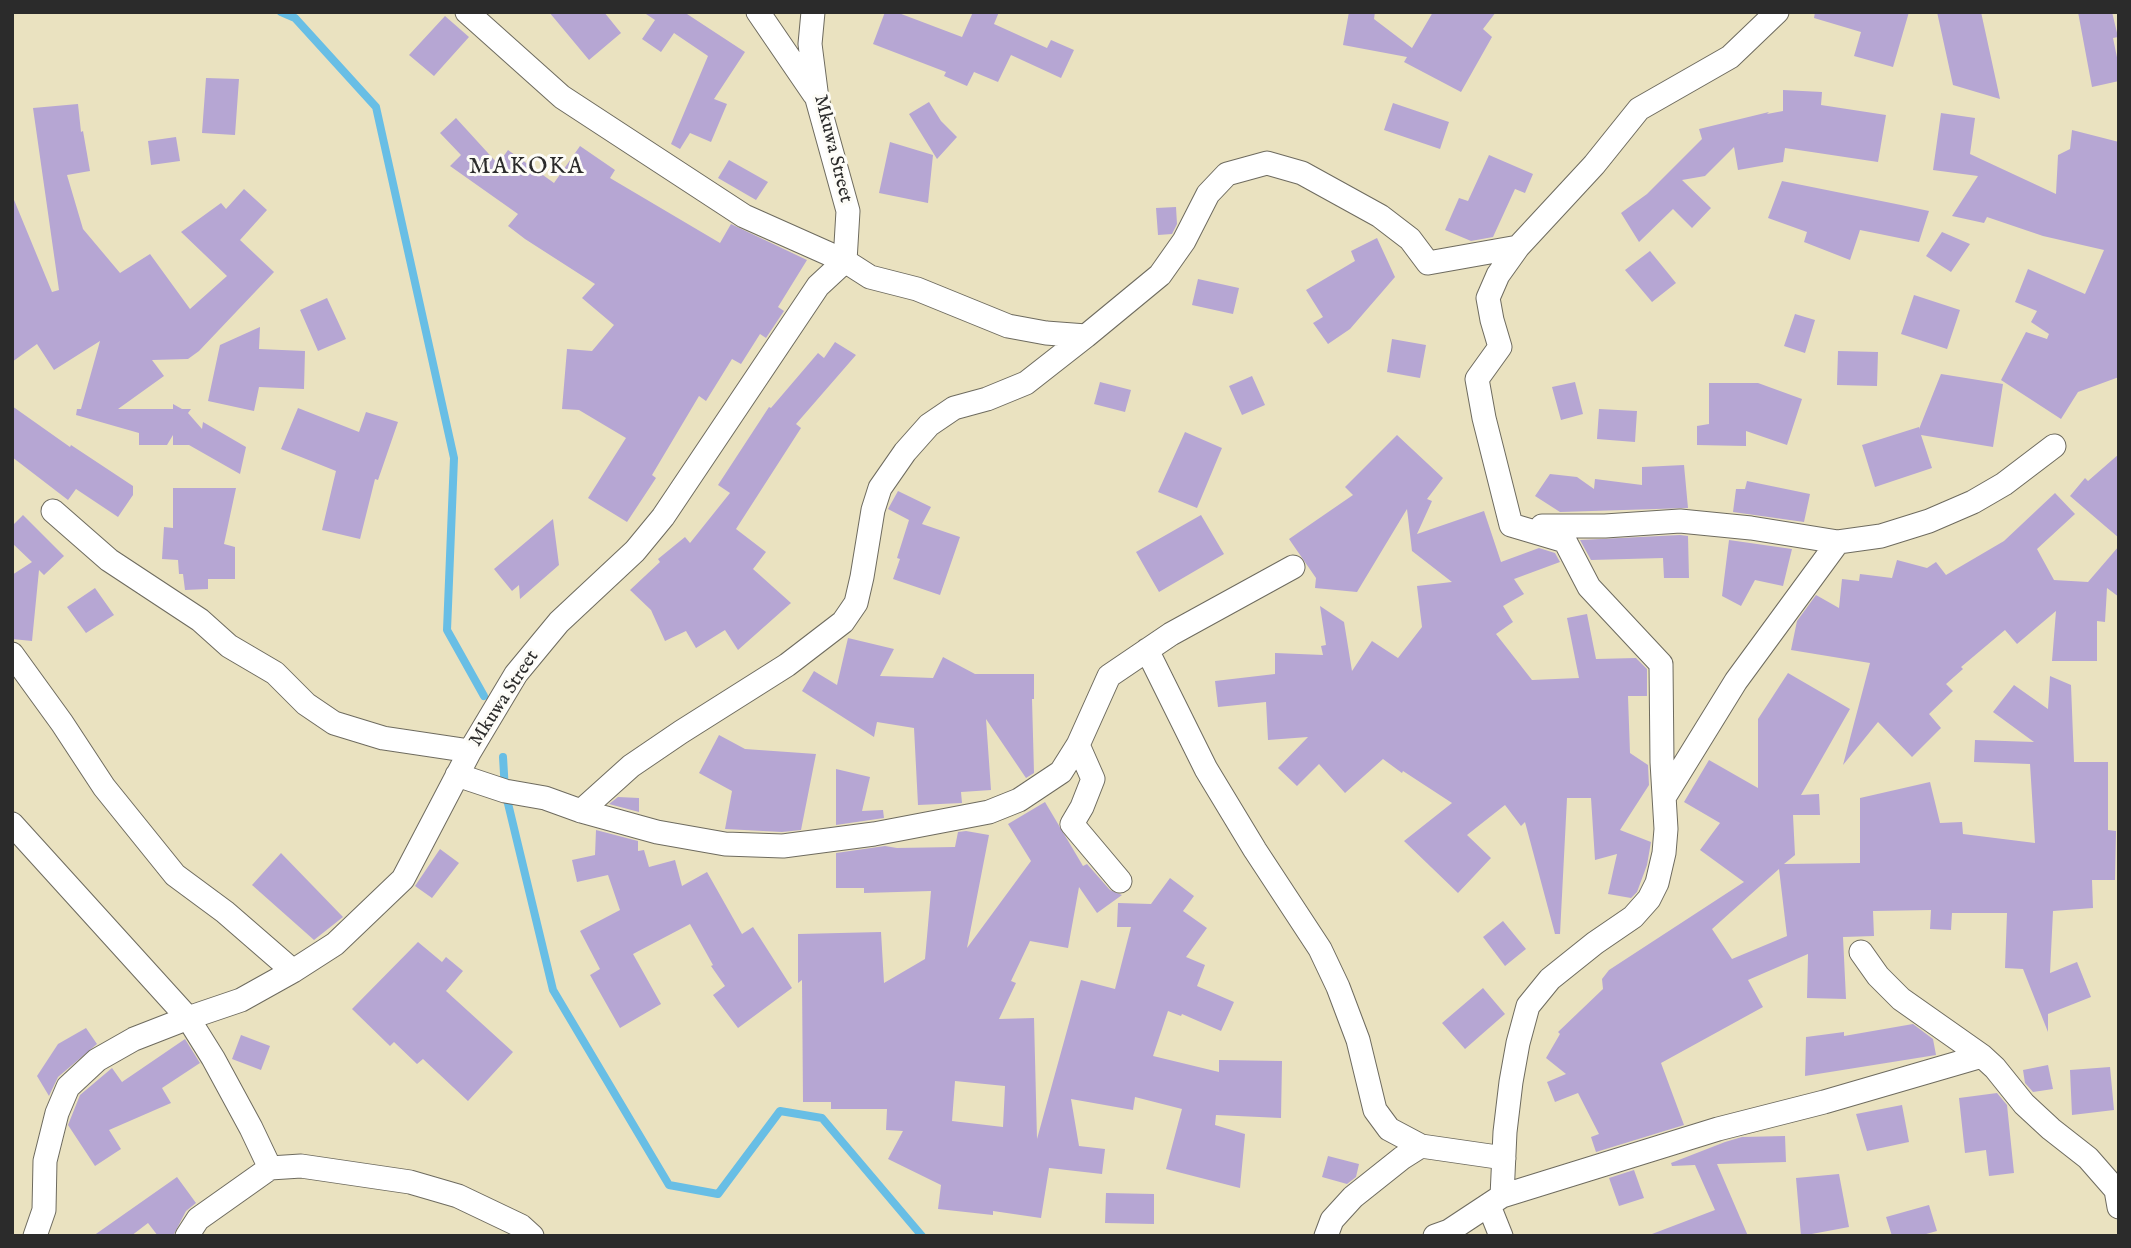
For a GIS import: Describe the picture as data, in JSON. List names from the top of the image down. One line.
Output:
{"streets":{"street":["Mkuwa Street"]},"districts":["MAKOKA"]}
